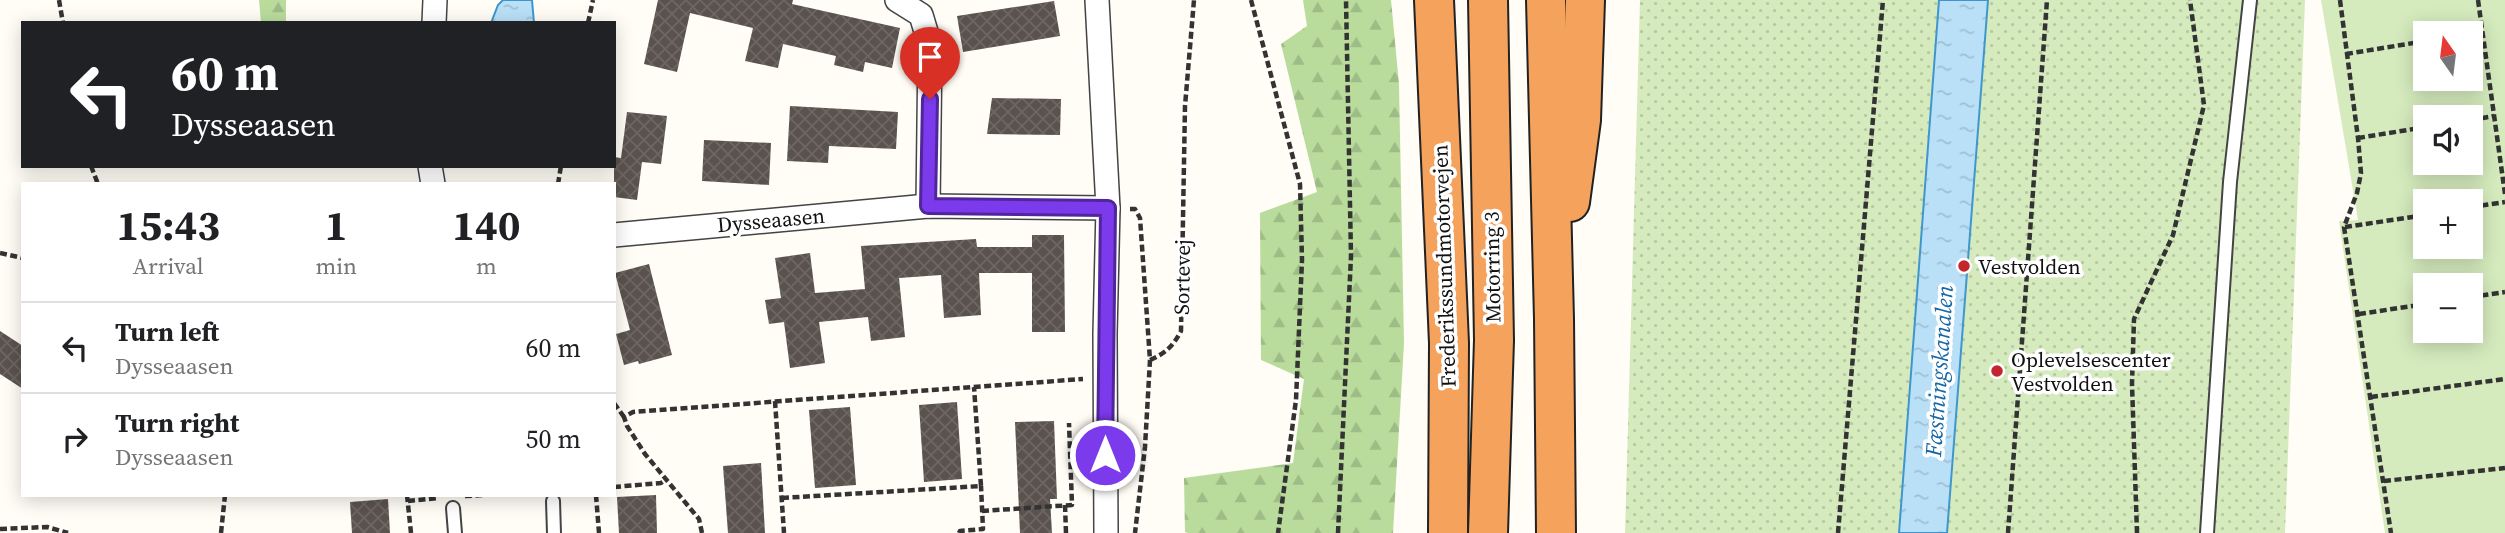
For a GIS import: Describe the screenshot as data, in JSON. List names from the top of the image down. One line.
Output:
{"streets":{"highway":["Frederikssundmotorvejen","Motorring 3"],"street":["Dysseaasen"],"path":["Sortevej"]},"crossings":[["Dysseaasen","Sortevej"]],"water":["Fæstningskanalen"],"places":["Vestvolden","Oplevelsescenter Vestvolden"],"north":"top","page":{"map_buttons":["+","−"],"turn":["60 m","Dysseaasen"],"eta":["15:43","Arrival","1","min","140","m"],"list":[{"name":"Turn left","note":"Dysseaasen","value":"60 m"},{"name":"Turn right","note":"Dysseaasen","value":"50 m"}]}}
